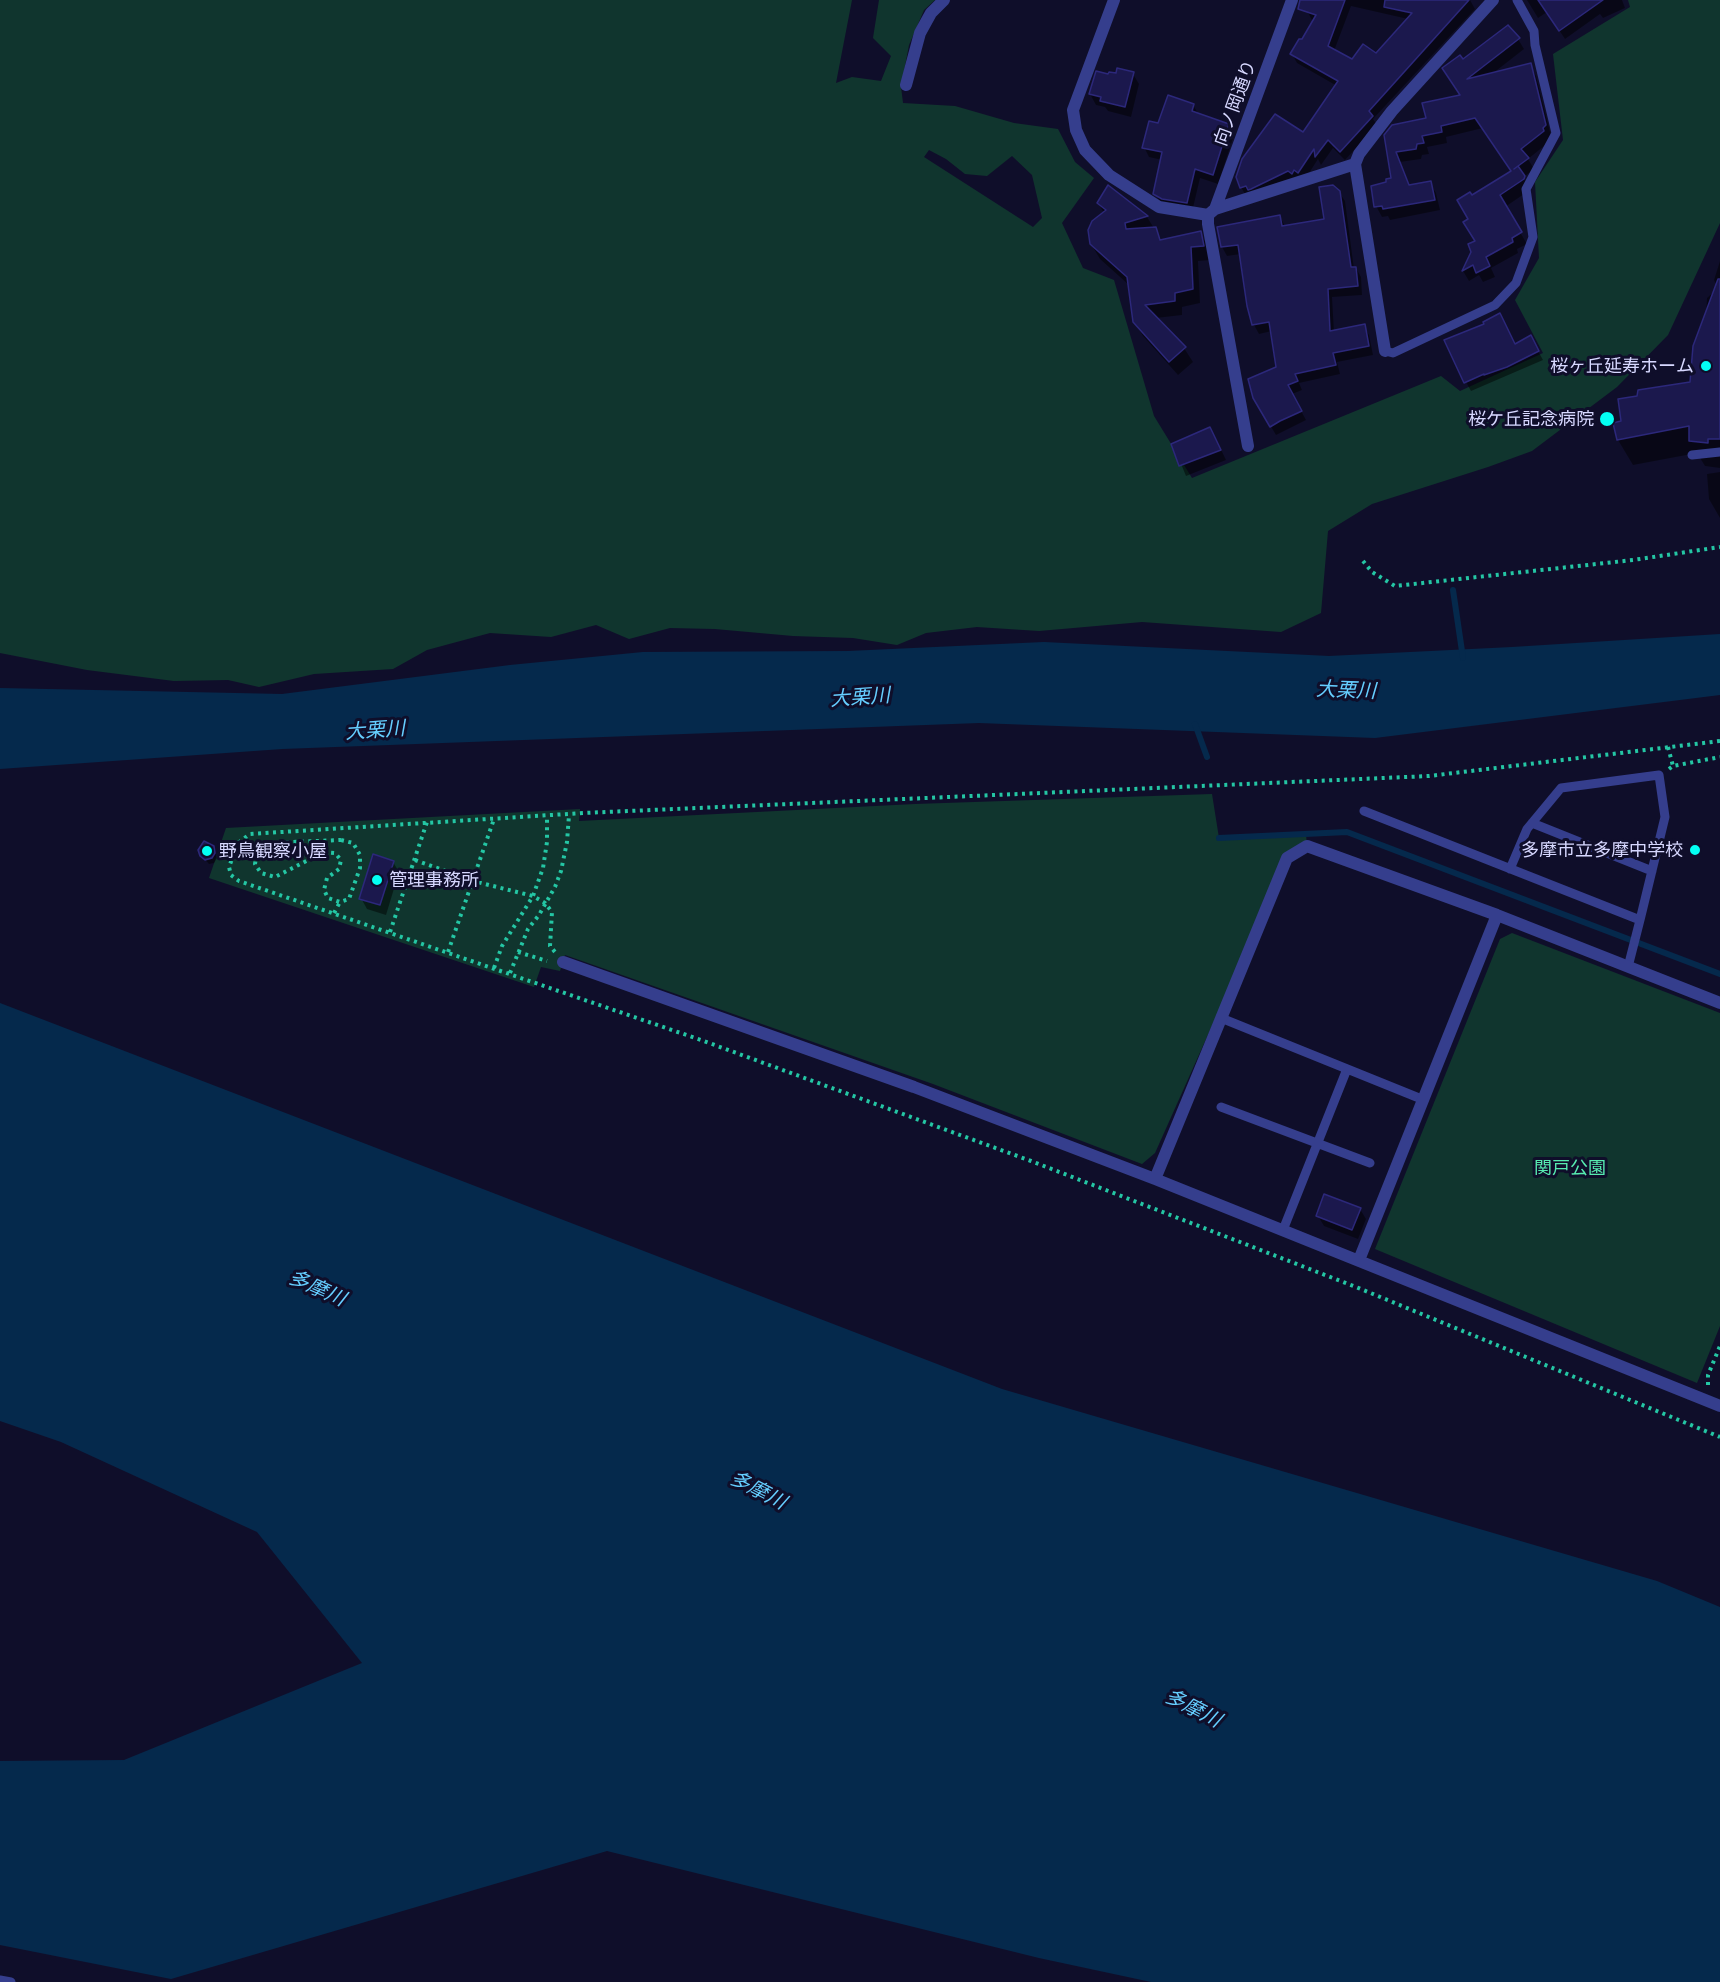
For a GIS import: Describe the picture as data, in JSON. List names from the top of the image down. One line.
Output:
{"streets":{"street":["向ノ岡通り"]},"water":["大栗川","多摩川"],"parks":["関戸公園"],"places":["桜ヶ丘延寿ホーム","桜ケ丘記念病院","多摩市立多摩中学校","野鳥観察小屋","管理事務所"]}
